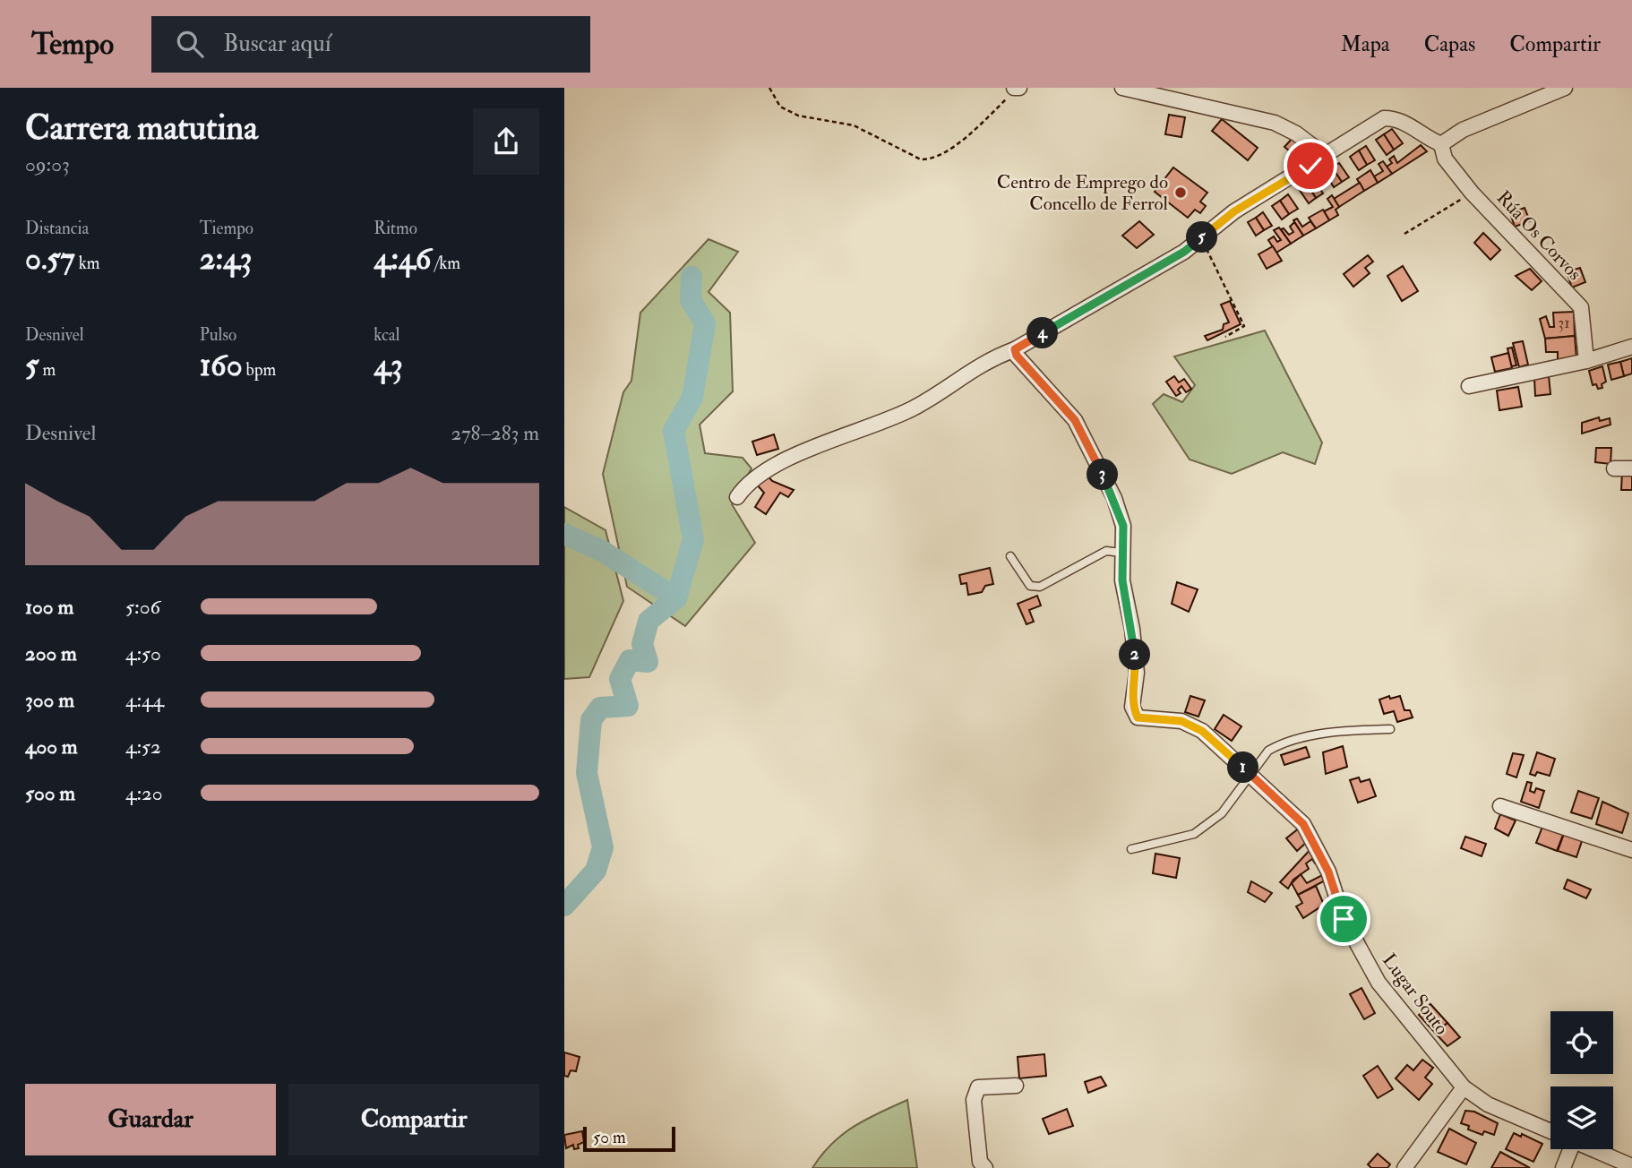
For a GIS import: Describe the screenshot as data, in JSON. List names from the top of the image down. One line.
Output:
{"streets":{"street":["Rúa Os Corvos","Lugar Souto"]},"places":["Centro de Emprego do Concello de Ferrol"],"house_numbers":["31"],"scale_bar":"50 m","page":{"header":"Tempo","search":"Buscar aquí","nav":["Mapa","Capas","Compartir"],"heading":["Carrera matutina","09:03"],"stats":[["Distancia","0.57 km"],["Tiempo","2:43"],["Ritmo","4:46 /km"],["Desnivel","5 m"],["Pulso","160 bpm"],["kcal","43"]],"pins":["5","4","3","2","1"],"chart":["Desnivel","278–283 m"],"list":[{"name":"100 m","note":"5:06"},{"name":"200 m","note":"4:50"},{"name":"300 m","note":"4:44"},{"name":"400 m","note":"4:52"},{"name":"500 m","note":"4:20"}],"buttons":["Guardar","Compartir"],"scale":"50 m"}}
